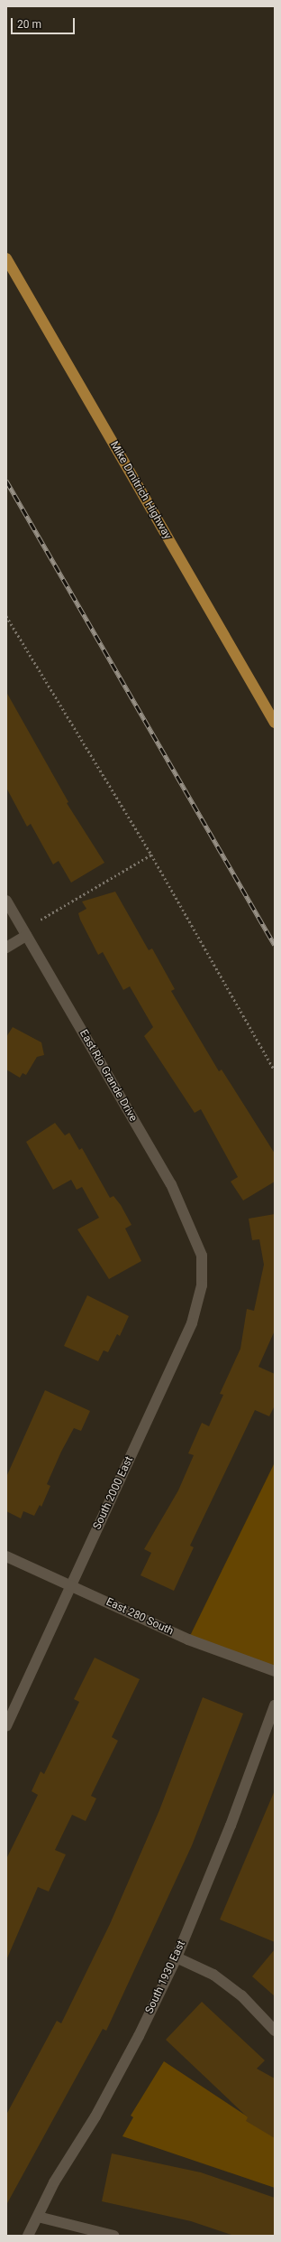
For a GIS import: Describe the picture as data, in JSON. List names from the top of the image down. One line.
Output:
{"streets":{"highway":["Mike Dmitrich Highway"],"street":["East Rio Grande Drive","South 2000 East","East 280 South","South 1930 East"]},"crossings":[["East Rio Grande Drive","South 2000 East"],["South 2000 East","East 280 South"]],"scale_bar":"20 m"}
